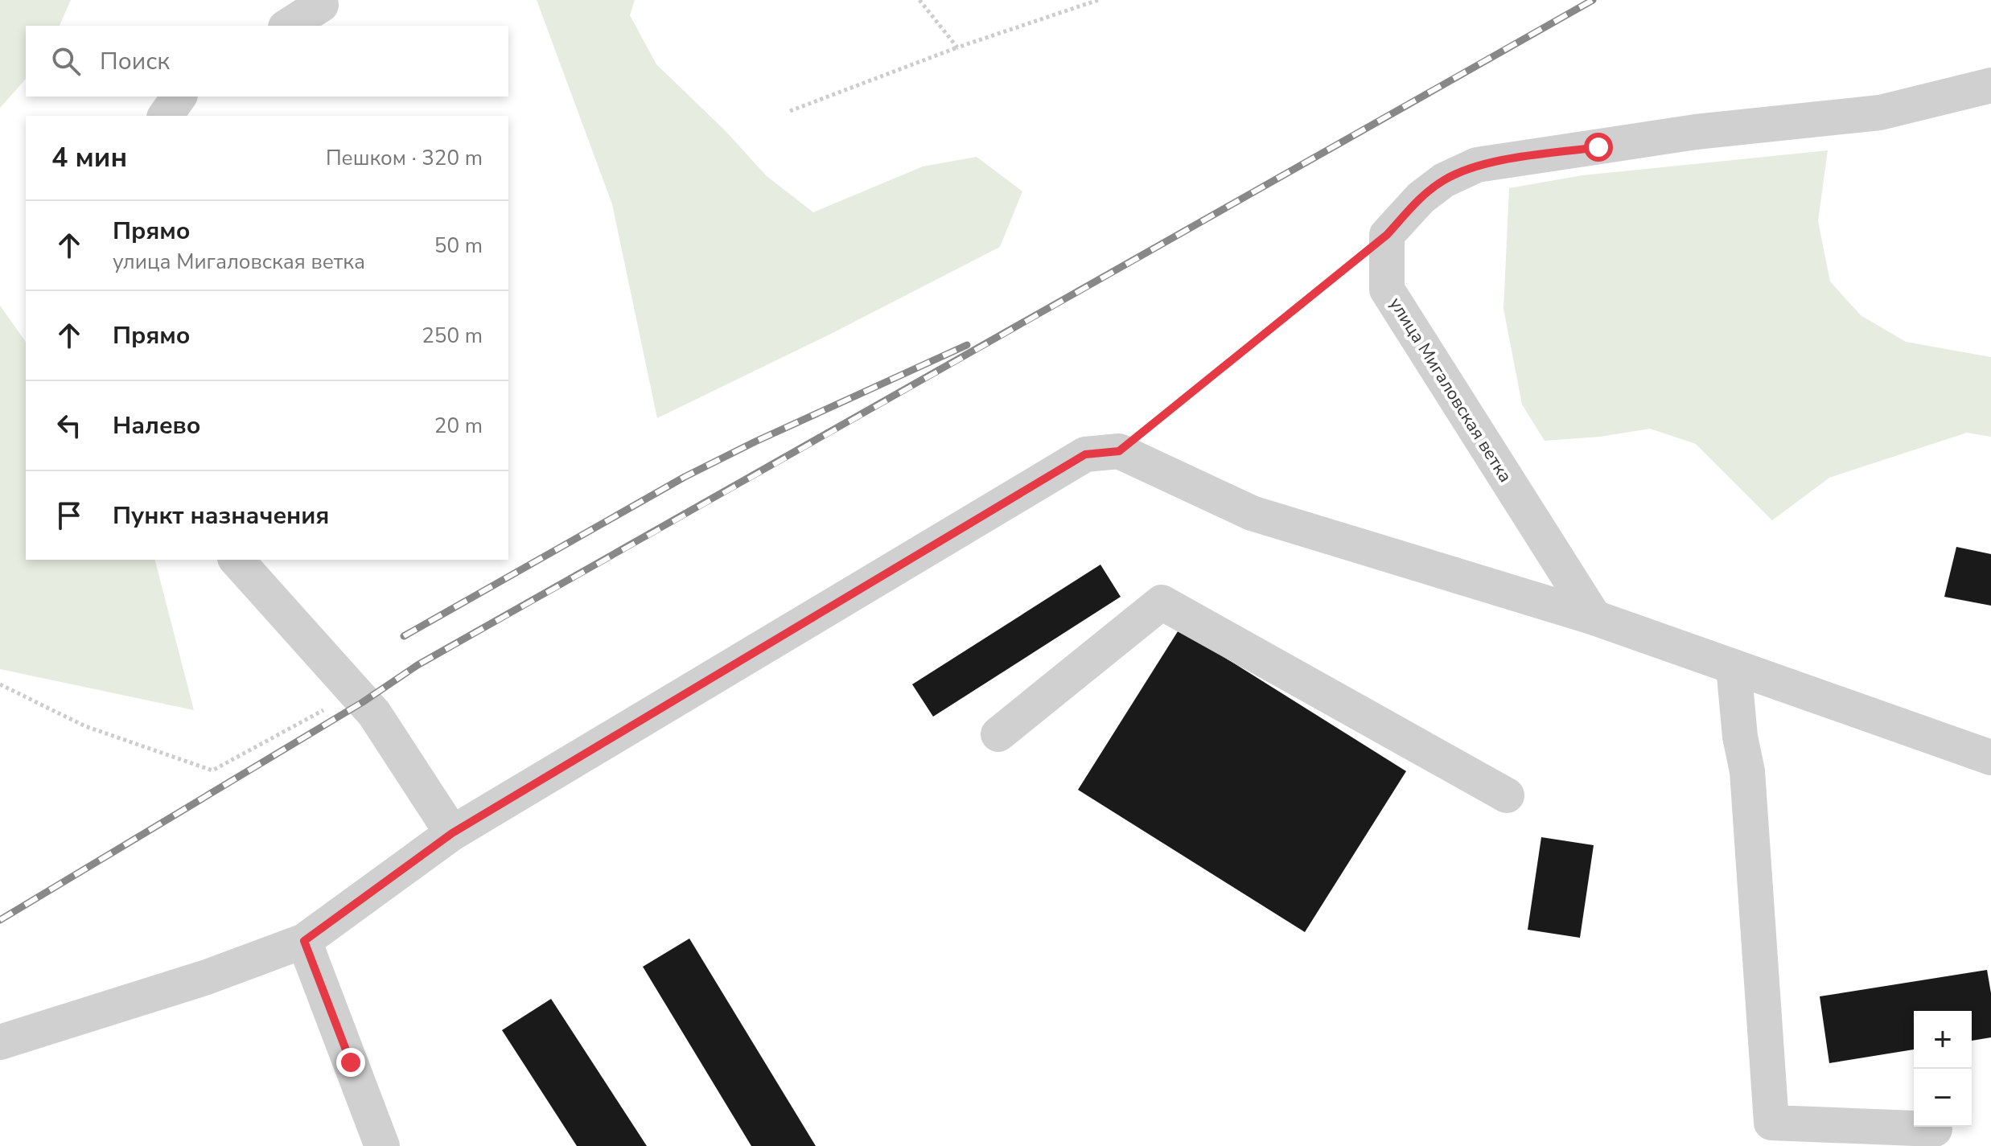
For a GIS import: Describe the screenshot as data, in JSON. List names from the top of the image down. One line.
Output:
{"streets":{"street":["улица Мигаловская ветка"]},"page":{"search":"Поиск","heading":["4 мин","Пешком · 320 m"],"list":[["Прямо","улица Мигаловская ветка","50 m"],["Прямо","250 m"],["Налево","20 m"],"Пункт назначения"],"map_buttons":["+","−"]}}
